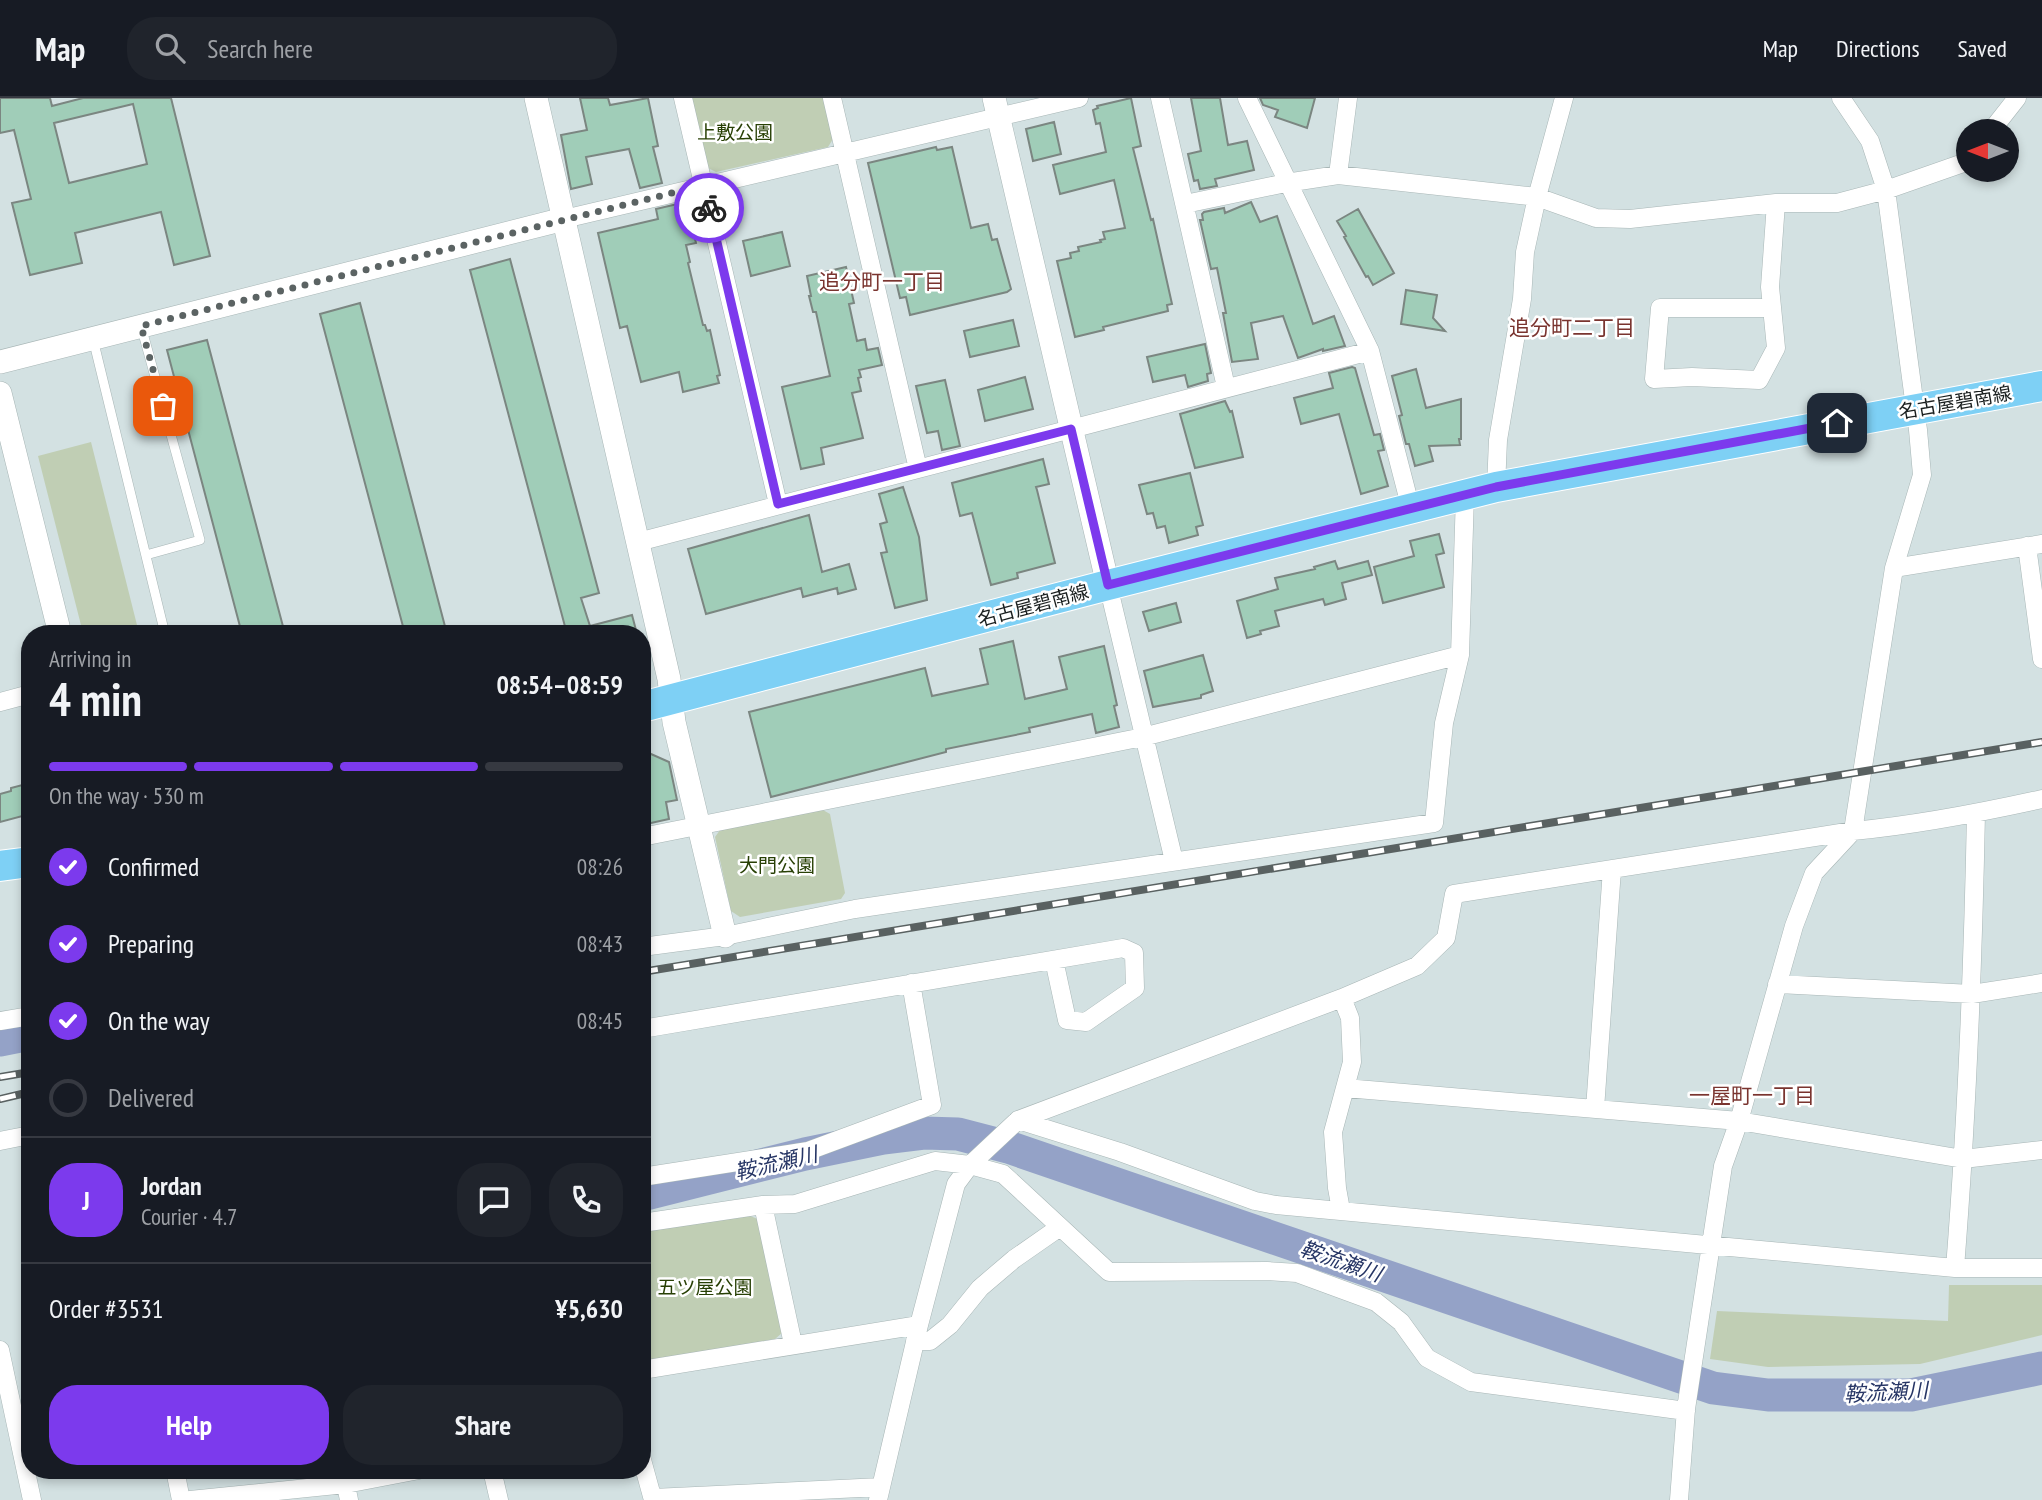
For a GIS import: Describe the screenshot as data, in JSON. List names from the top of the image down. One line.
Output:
{"streets":{"main road":["名古屋碧南線"]},"districts":["追分町一丁目","追分町二丁目","一屋町一丁目"],"water":["鞍流瀬川"],"parks":["上敷公園","大門公園","五ツ屋公園"],"north":"left","page":{"header":"Map","search":"Search here","nav":["Map","Directions","Saved"],"heading":["4 min","Arriving in","08:54–08:59"],"panel":["Jordan","Courier · 4.7","Order #3531","¥5,630"],"bar":"On the way · 530 m","list":[["Confirmed","08:26"],["Preparing","08:43"],["On the way","08:45"],"Delivered"],"round":"J","buttons":["Help","Share"]}}
